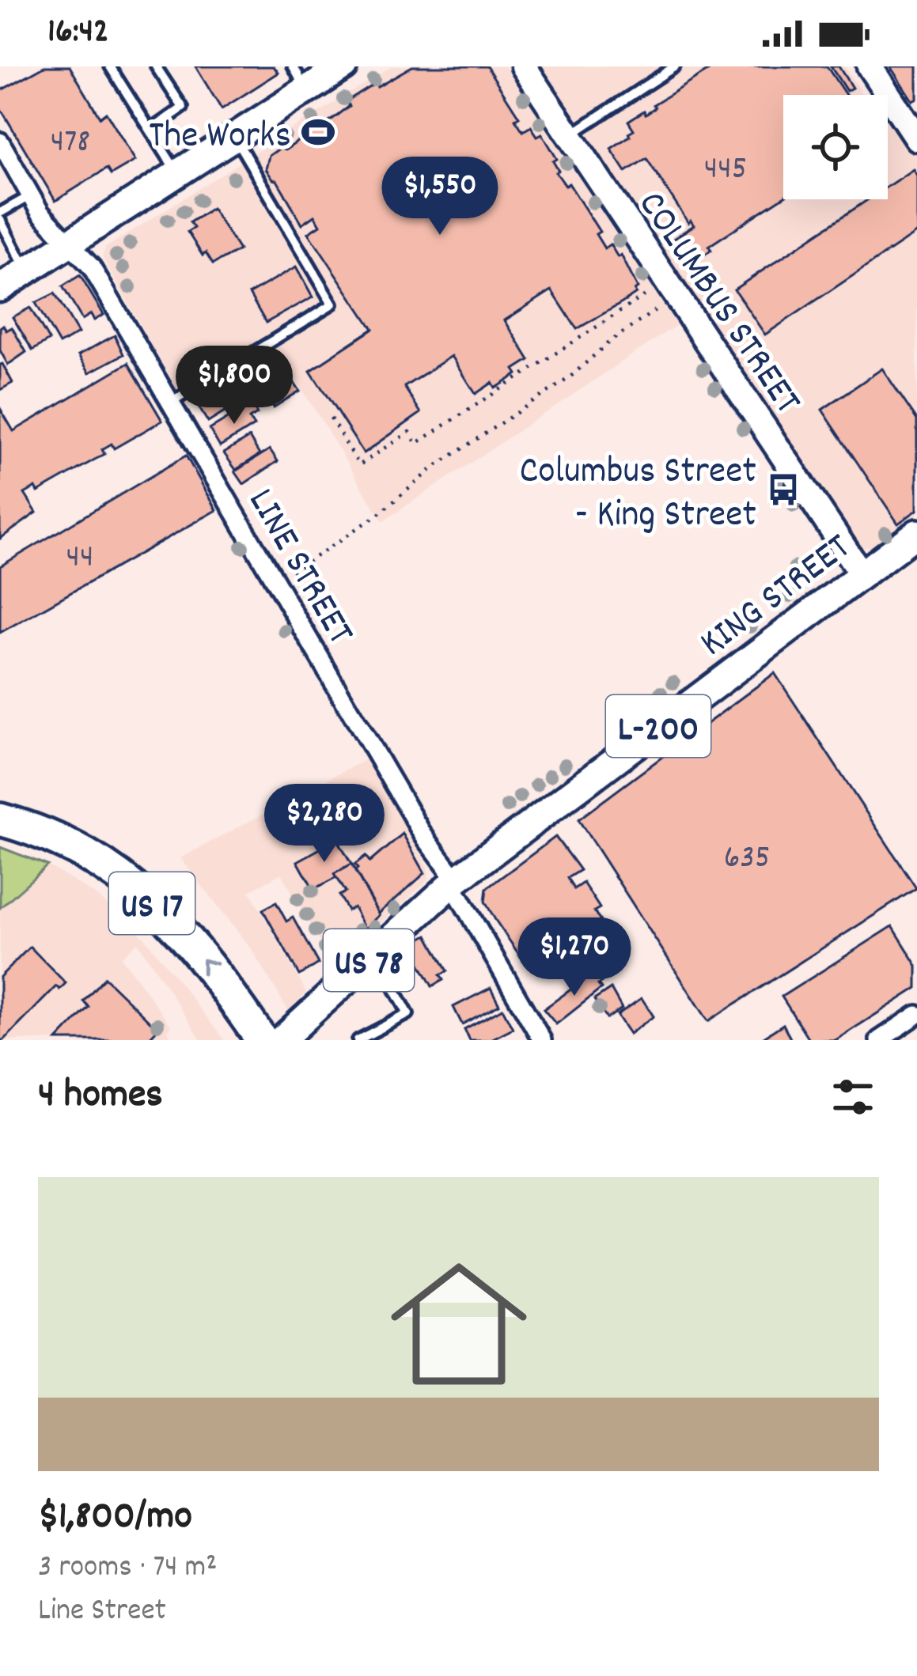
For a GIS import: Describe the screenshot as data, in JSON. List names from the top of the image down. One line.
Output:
{"streets":{"highway":["US 17"],"main road":["KING STREET","L-200","US 78"],"street":["COLUMBUS STREET","LINE STREET"]},"crossings":[["COLUMBUS STREET","KING STREET"],["LINE STREET","KING STREET"]],"places":{"sports":["The Works"],"bus stop":["Columbus Street - King Street"]},"house_numbers":["478","445","44","635"],"page":{"status":"16:42","price":["$1,550","$1,800","$2,280","$1,270"],"heading":"4 homes","list":[{"name":"$1,800/mo","note":"3 rooms · 74 m² · Line Street"}]}}
